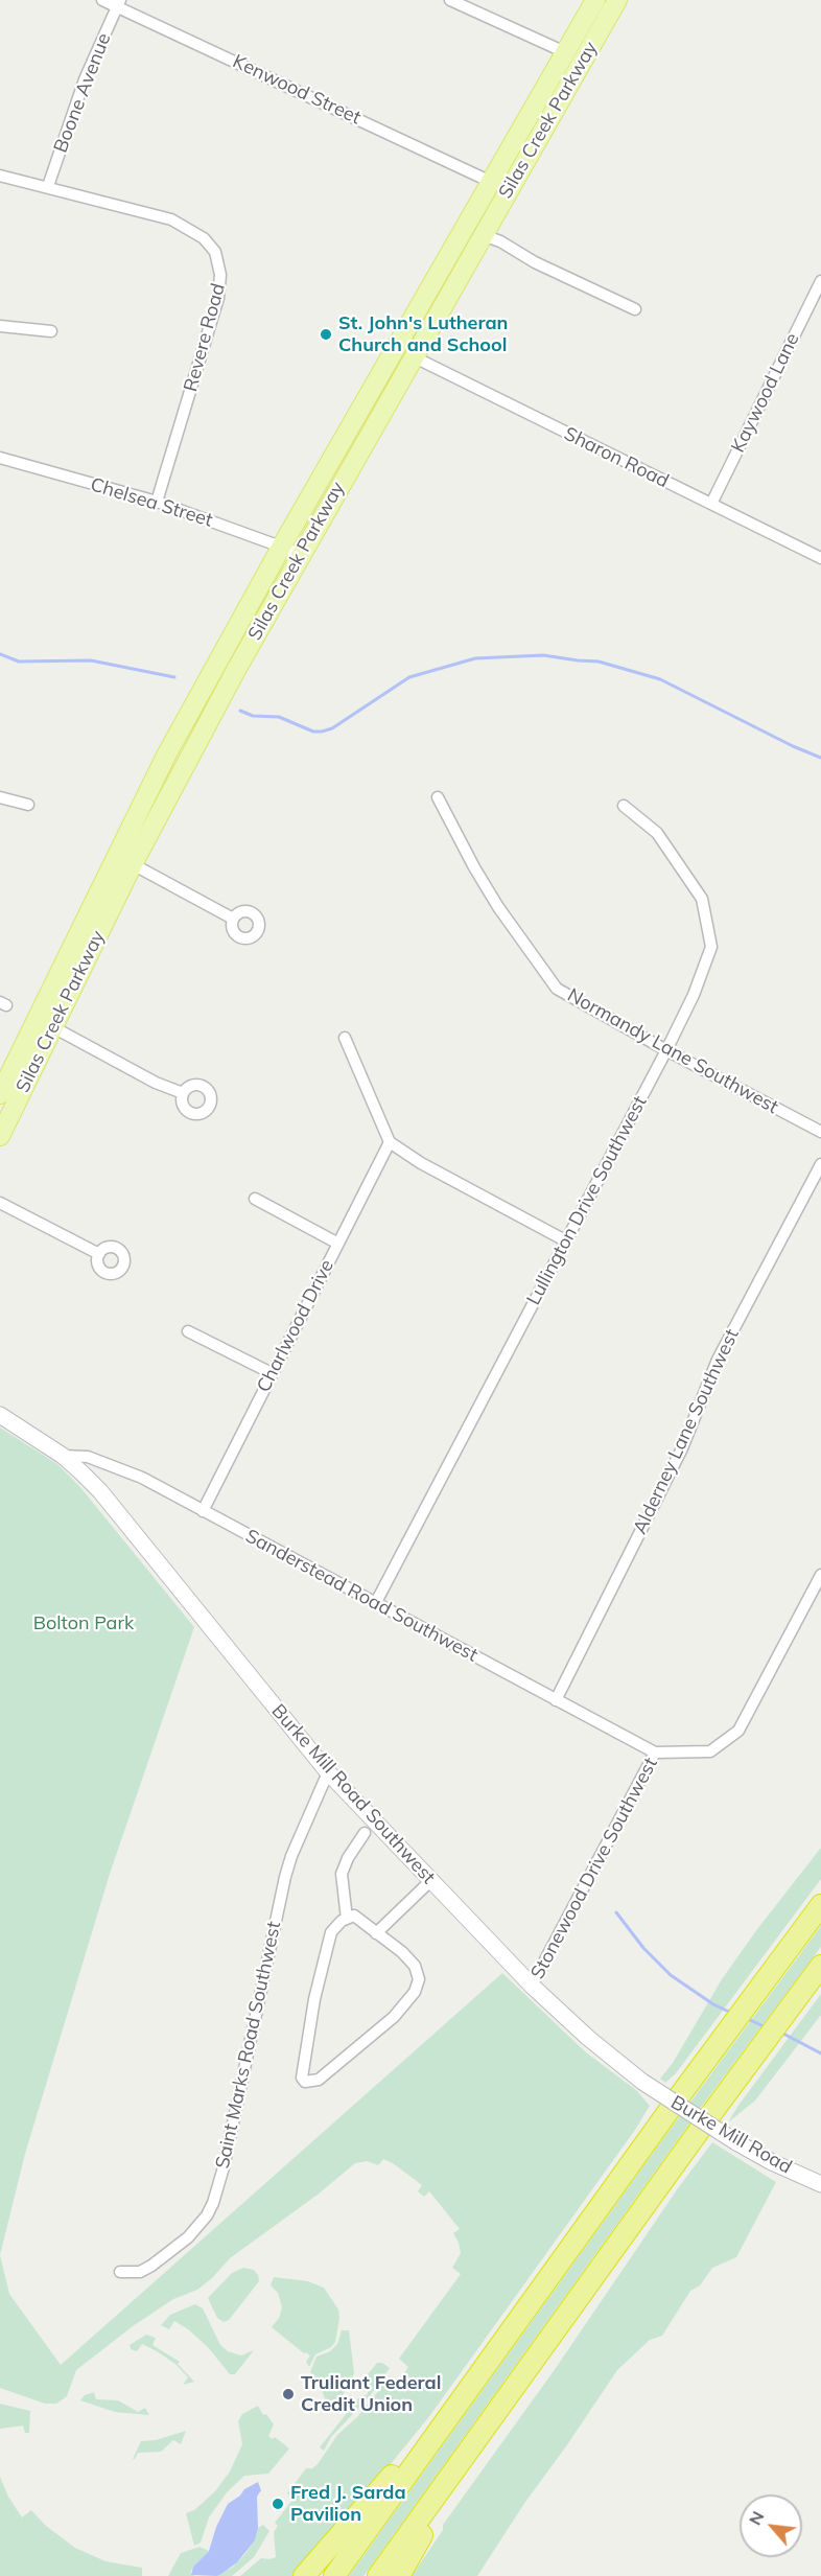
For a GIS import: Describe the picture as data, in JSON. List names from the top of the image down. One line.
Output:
{"streets":{"main road":["Silas Creek Parkway"],"street":["Kenwood Street","Boone Avenue","Revere Road","Kaywood Lane","Sharon Road","Chelsea Street","Normandy Lane Southwest","Lullington Drive Southwest","Charlwood Drive","Alderney Lane Southwest","Sanderstead Road Southwest","Burke Mill Road Southwest","Stonewood Drive Southwest","Saint Marks Road Southwest","Burke Mill Road"]},"crossings":[["Kenwood Street","Boone Avenue"],["Kenwood Street","Silas Creek Parkway"],["Boone Avenue","Revere Road"],["Silas Creek Parkway","Sharon Road"],["Silas Creek Parkway","Chelsea Street"],["Revere Road","Chelsea Street"],["Kaywood Lane","Sharon Road"],["Normandy Lane Southwest","Lullington Drive Southwest"],["Lullington Drive Southwest","Sanderstead Road Southwest"],["Charlwood Drive","Sanderstead Road Southwest"],["Alderney Lane Southwest","Sanderstead Road Southwest"],["Sanderstead Road Southwest","Burke Mill Road Southwest"],["Sanderstead Road Southwest","Stonewood Drive Southwest"],["Burke Mill Road Southwest","Stonewood Drive Southwest"],["Burke Mill Road Southwest","Saint Marks Road Southwest"],["Burke Mill Road Southwest","Burke Mill Road"]],"parks":["Bolton Park"],"places":["St. John's Lutheran Church and School","Truliant Federal Credit Union","Fred J. Sarda Pavilion"],"north":"top left"}
